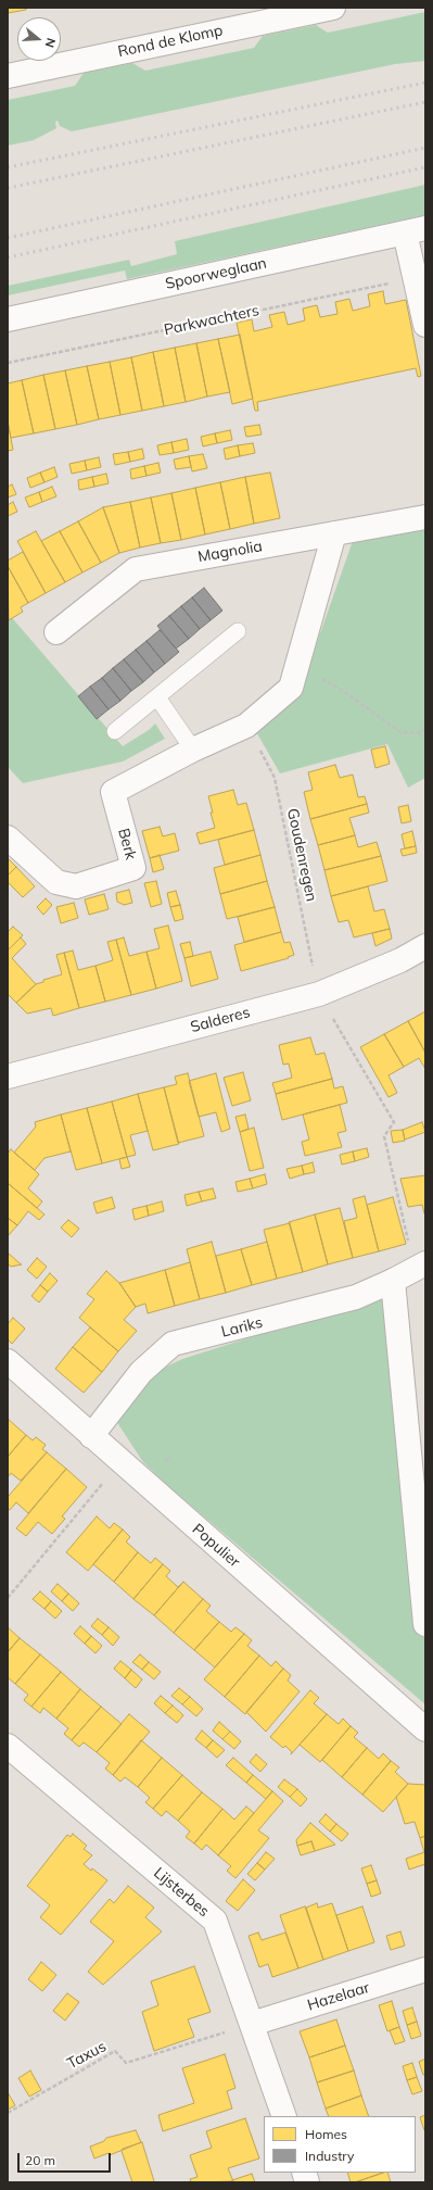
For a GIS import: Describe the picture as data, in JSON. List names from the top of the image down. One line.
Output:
{"streets":{"street":["Rond de Klomp","Spoorweglaan","Magnolia","Berk","Salderes","Lariks","Populier","Lijsterbes","Hazelaar"],"path":["Parkwachters","Goudenregen","Taxus"]},"crossings":[["Magnolia","Berk"],["Berk","Goudenregen"],["Goudenregen","Salderes"],["Goudenregen","Lariks"],["Lariks","Populier"],["Lijsterbes","Hazelaar"],["Lijsterbes","Taxus"],["Hazelaar","Taxus"]],"legend":["Homes","Industry"],"scale_bar":"20 m","north":"right"}
